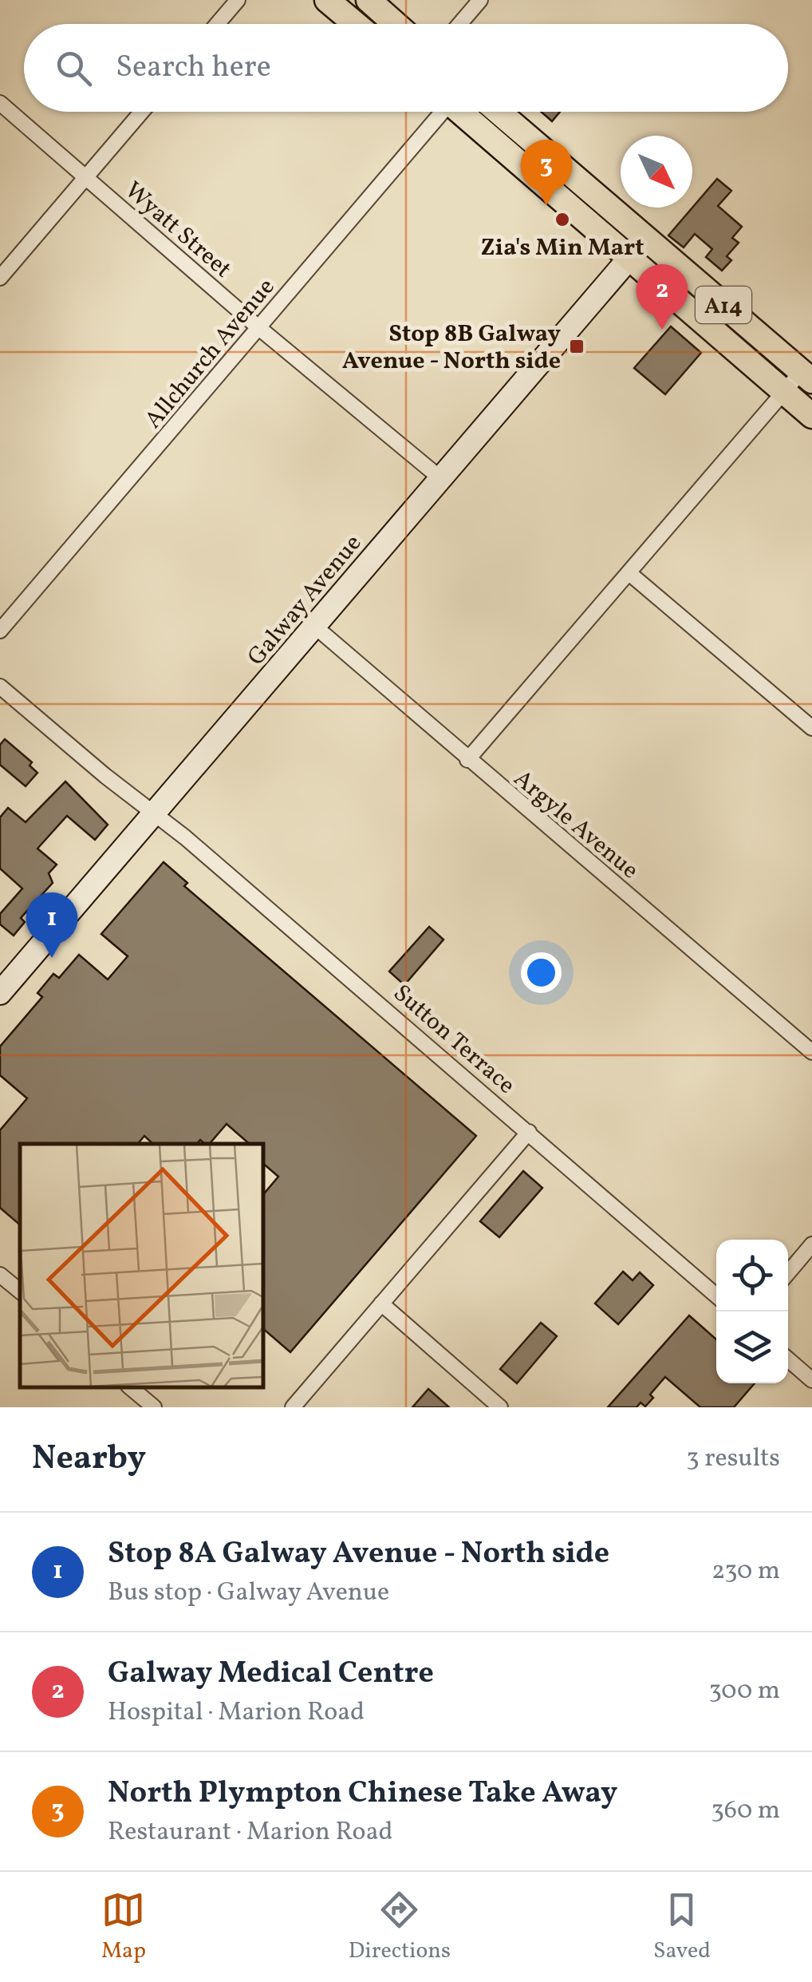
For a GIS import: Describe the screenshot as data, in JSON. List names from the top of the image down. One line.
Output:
{"streets":{"main road":["A14"],"street":["Wyatt Street","Allchurch Avenue","Galway Avenue","Argyle Avenue","Sutton Terrace"]},"crossings":[["Wyatt Street","Allchurch Avenue"],["Wyatt Street","Galway Avenue"],["A14","Galway Avenue"],["Galway Avenue","Argyle Avenue"],["Galway Avenue","Sutton Terrace"]],"places":{"other":["Zia's Min Mart"],"transit":["Stop 8B Galway Avenue - North side"]},"north":"bottom right","page":{"search":"Search here","pins":["3","2","1"],"heading":["Nearby","3 results"],"list":[{"mark":"1","name":"Stop 8A Galway Avenue - North side","note":"Bus stop · Galway Avenue","value":"230 m"},{"mark":"2","name":"Galway Medical Centre","note":"Hospital · Marion Road","value":"300 m"},{"mark":"3","name":"North Plympton Chinese Take Away","note":"Restaurant · Marion Road","value":"360 m"}],"nav":["Map","Directions","Saved"]}}
